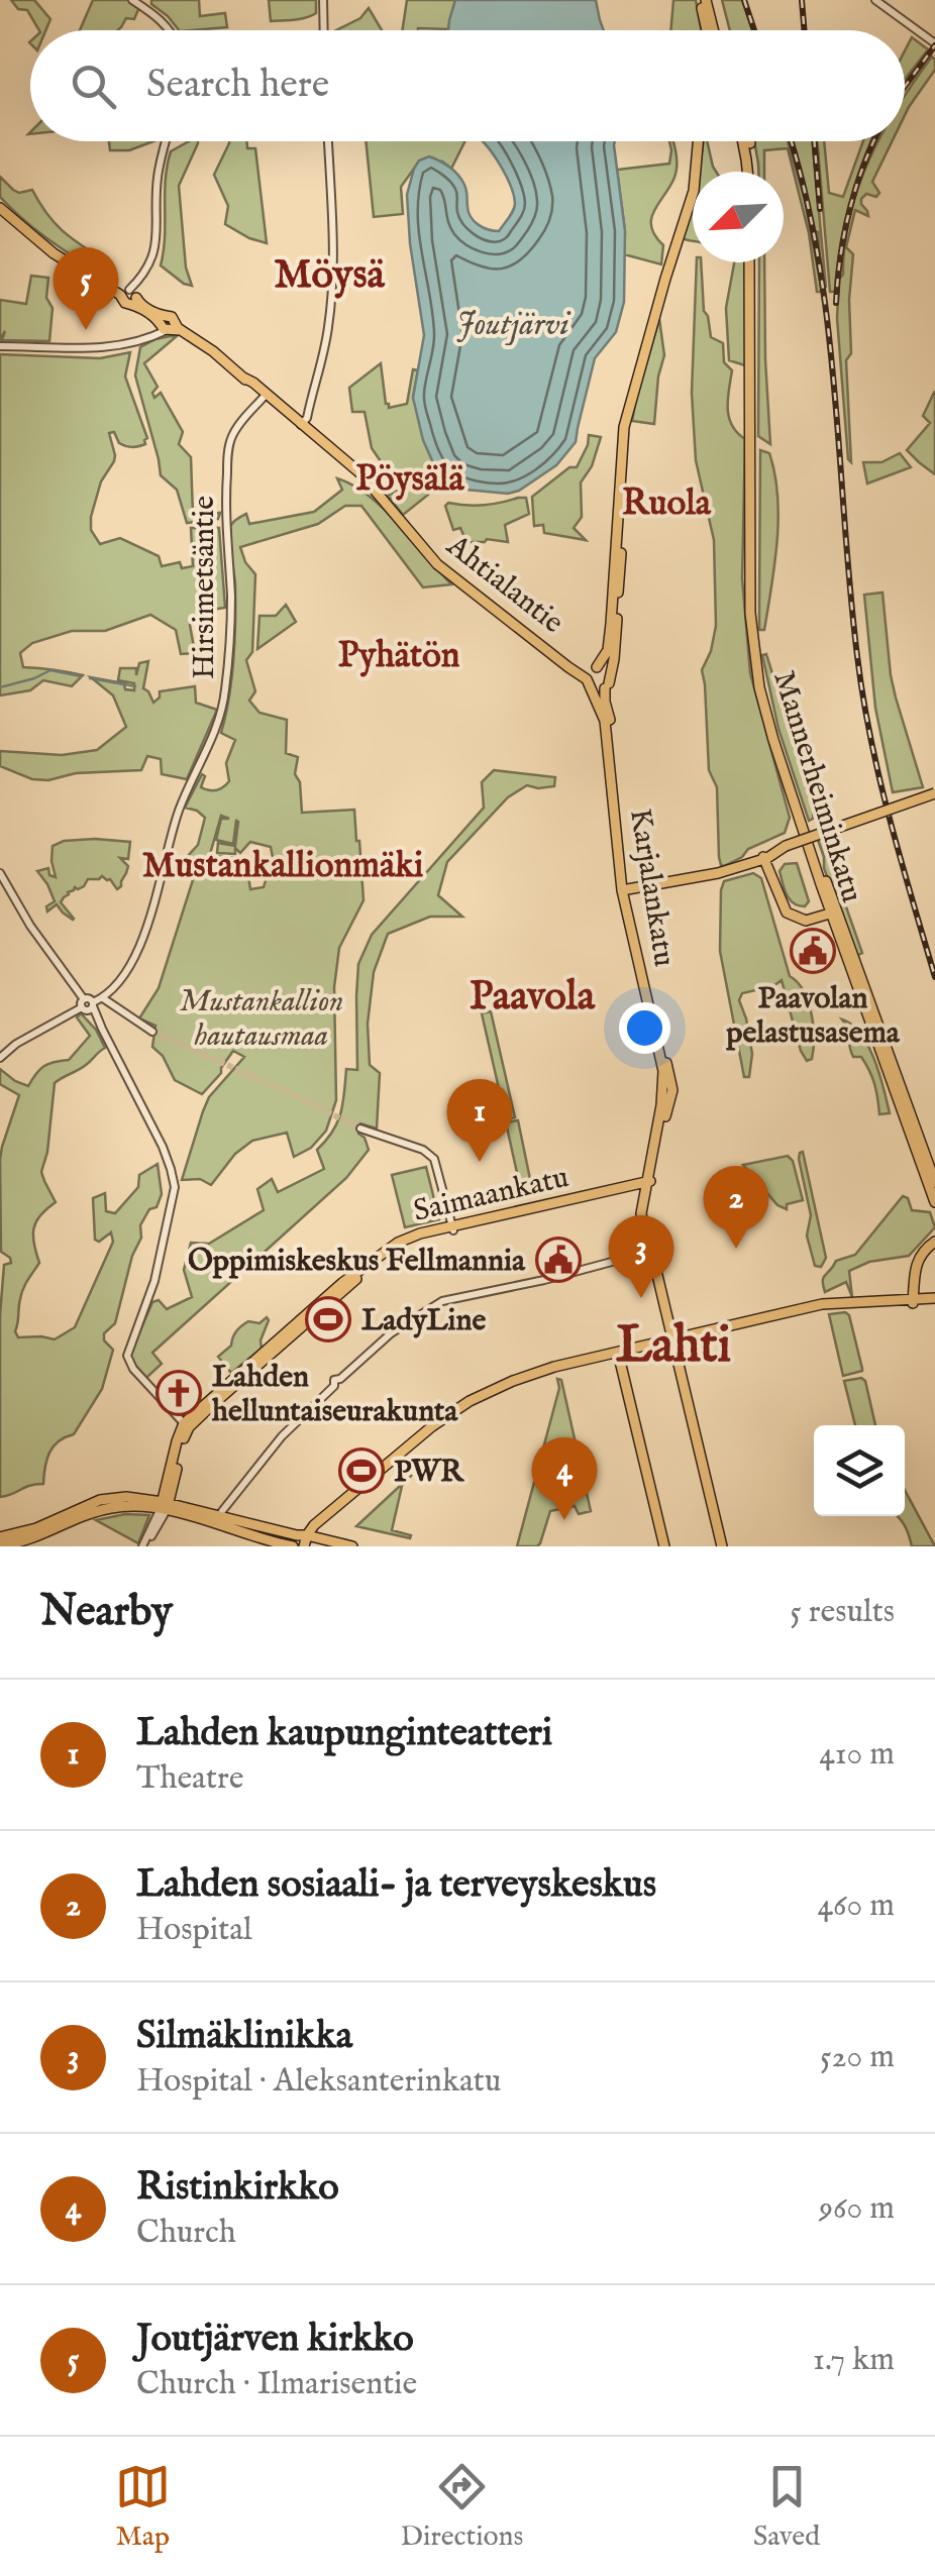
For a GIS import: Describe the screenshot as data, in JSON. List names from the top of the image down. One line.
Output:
{"streets":{"main road":["Ahtialantie","Mannerheiminkatu","Karjalankatu","Saimaankatu"],"street":["Hirsimetsäntie"]},"crossings":[["Ahtialantie","Hirsimetsäntie"],["Ahtialantie","Karjalankatu"],["Karjalankatu","Saimaankatu"]],"districts":["Möysä","Pöysälä","Ruola","Pyhätön","Mustankallionmäki","Paavola","Lahti"],"water":["Joutjärvi"],"parks":["Mustankallion hautausmaa"],"places":{"public building":["Paavolan pelastusasema","Oppimiskeskus Fellmannia"],"sports":["LadyLine","PWR"],"church":["Lahden helluntaiseurakunta"]},"north":"bottom left","page":{"search":"Search here","pins":["5","1","2","3","4"],"heading":["Nearby","5 results"],"list":[{"mark":"1","name":"Lahden kaupunginteatteri","note":"Theatre","value":"410 m"},{"mark":"2","name":"Lahden sosiaali- ja terveyskeskus","note":"Hospital","value":"460 m"},{"mark":"3","name":"Silmäklinikka","note":"Hospital · Aleksanterinkatu","value":"520 m"},{"mark":"4","name":"Ristinkirkko","note":"Church","value":"960 m"},{"mark":"5","name":"Joutjärven kirkko","note":"Church · Ilmarisentie","value":"1.7 km"}],"nav":["Map","Directions","Saved"]}}
